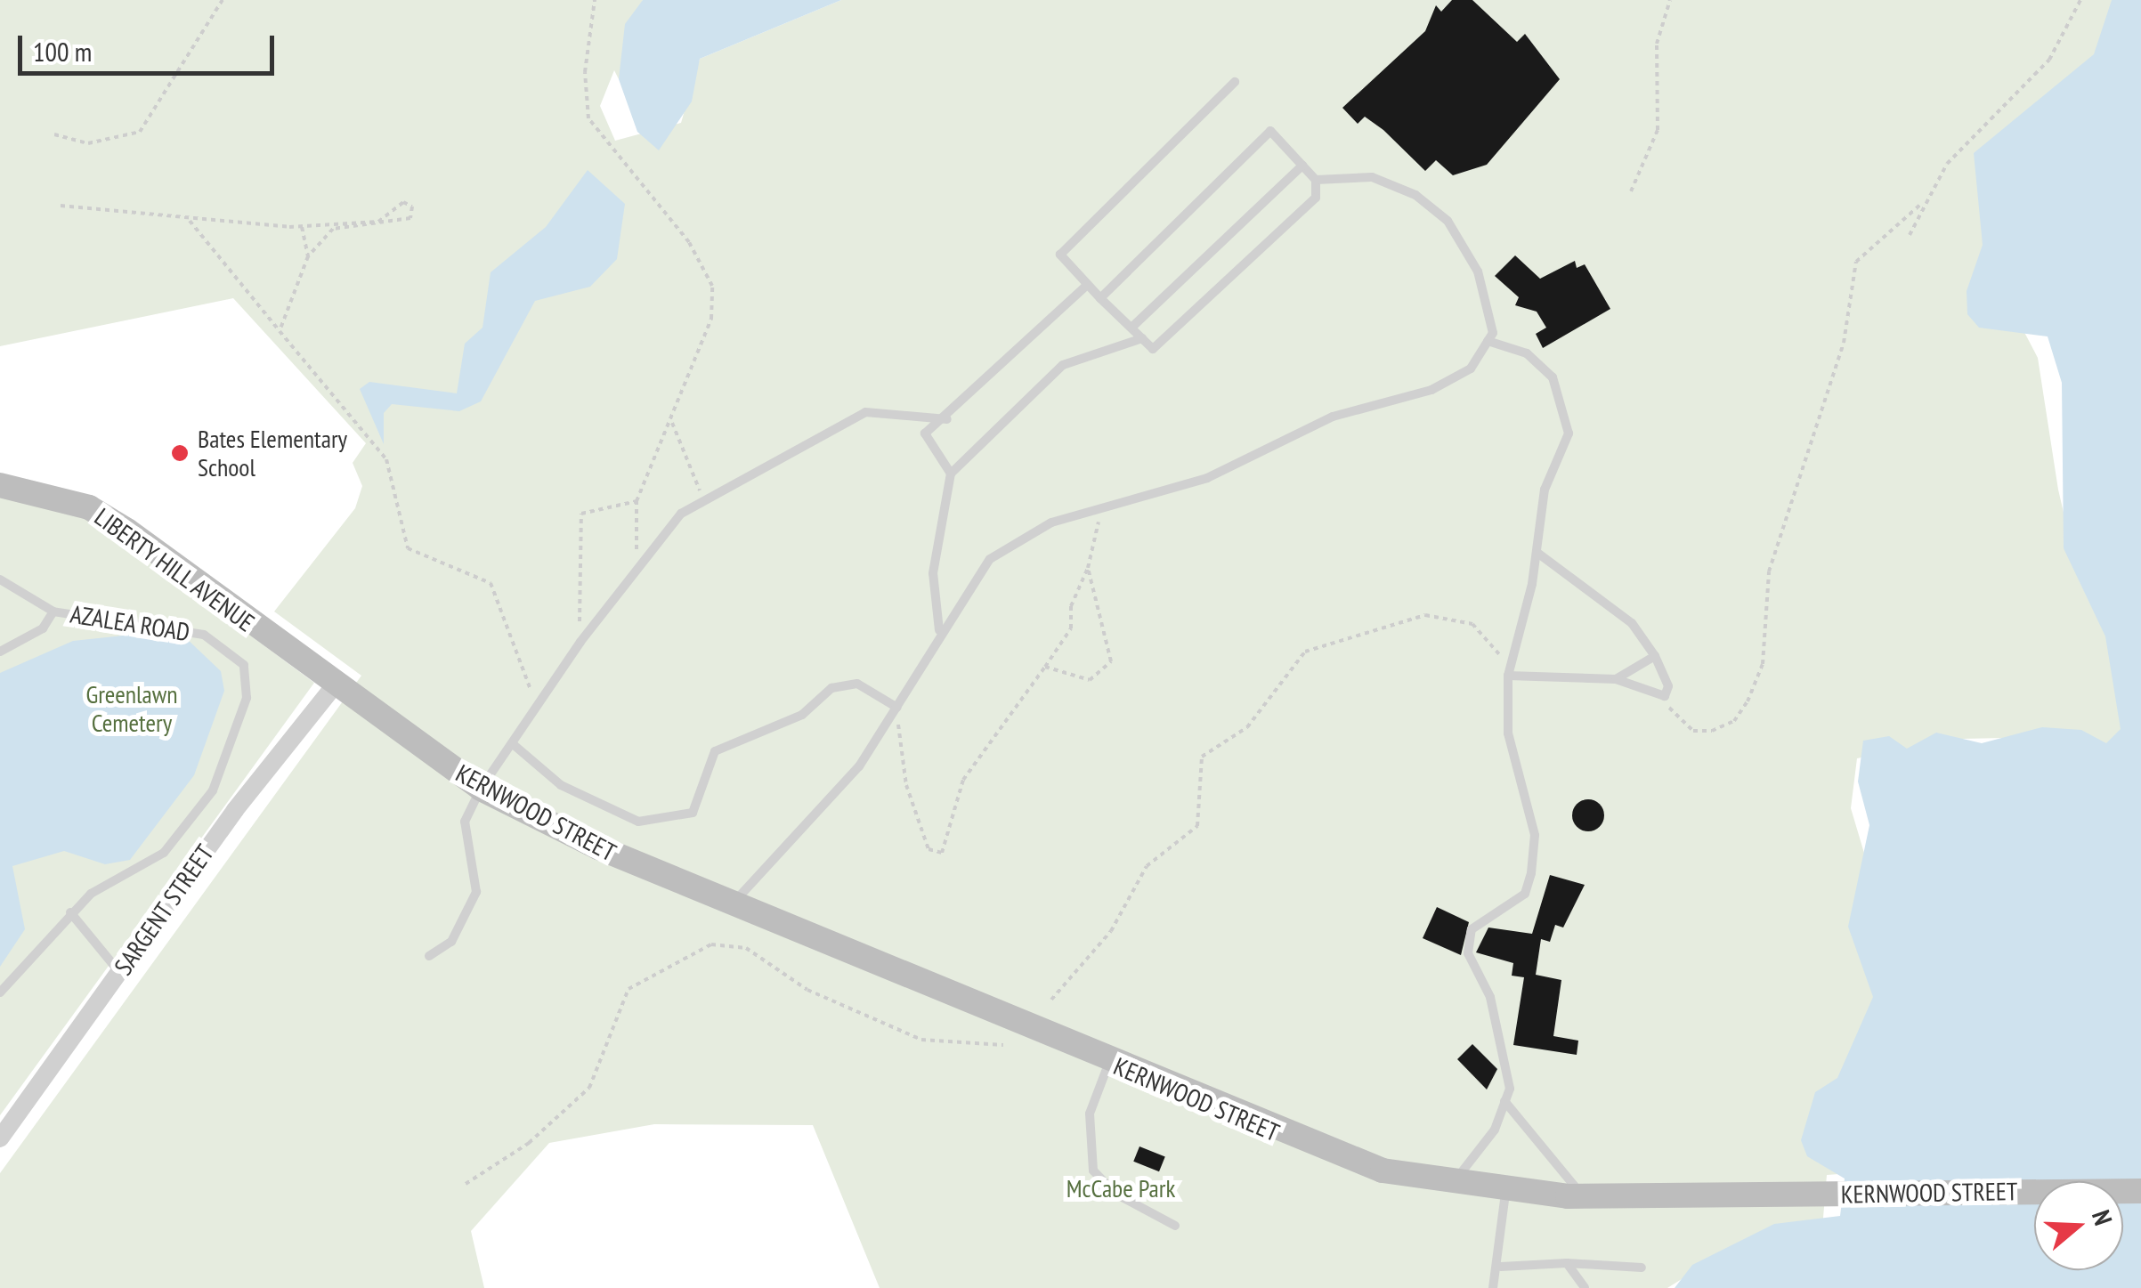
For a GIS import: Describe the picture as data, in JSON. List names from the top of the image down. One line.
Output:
{"streets":{"main road":["LIBERTY HILL AVENUE","KERNWOOD STREET"],"street":["SARGENT STREET"],"lane":["AZALEA ROAD"]},"crossings":[["LIBERTY HILL AVENUE","KERNWOOD STREET"],["LIBERTY HILL AVENUE","SARGENT STREET"],["KERNWOOD STREET","SARGENT STREET"]],"parks":["Greenlawn Cemetery","McCabe Park"],"places":["Bates Elementary School"],"scale_bar":"100 m","north":"right"}
